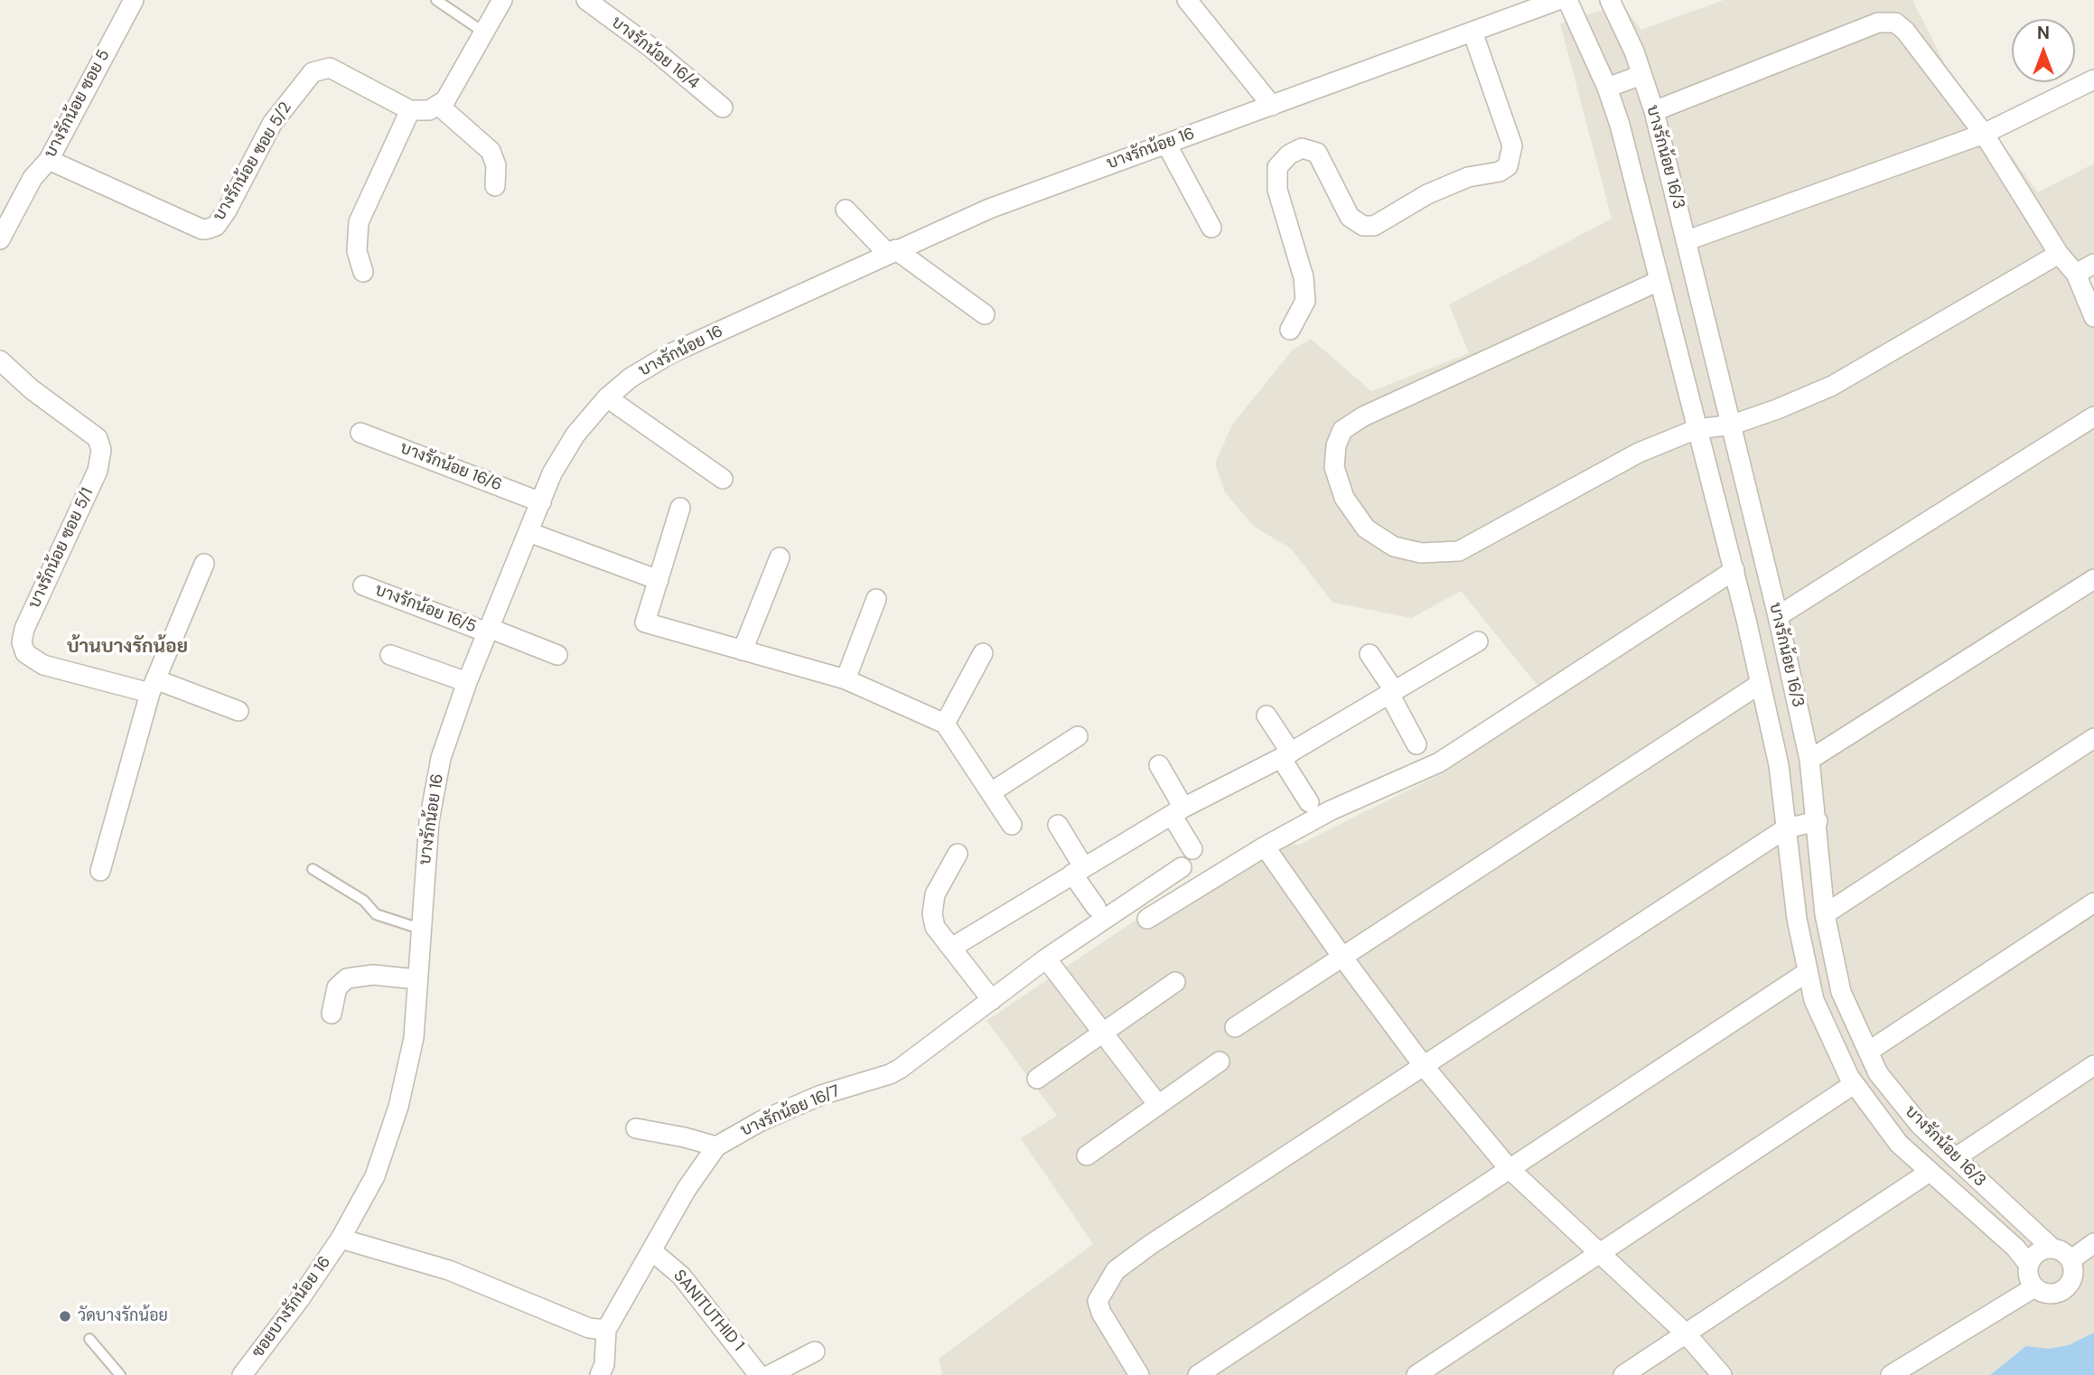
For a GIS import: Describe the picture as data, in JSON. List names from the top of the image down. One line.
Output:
{"streets":{"street":["บางรักน้อย 16/4","บางรักน้อย ซอย 5","บางรักน้อย 16","บางรักน้อย 16/3","บางรักน้อย ซอย 5/2","บางรักน้อย 16/6","บางรักน้อย ซอย 5/1","บางรักน้อย 16/5","บางรักน้อย 16/7","ซอยบางรักน้อย 16","SANITUTHID 1"]},"crossings":[["บางรักน้อย ซอย 5","บางรักน้อย ซอย 5/2"],["บางรักน้อย 16","บางรักน้อย 16/6"],["บางรักน้อย 16","บางรักน้อย 16/5"],["บางรักน้อย 16","ซอยบางรักน้อย 16"],["บางรักน้อย 16/7","SANITUTHID 1"]],"districts":["บ้านบางรักน้อย"],"places":["วัดบางรักน้อย"],"north":"top"}
